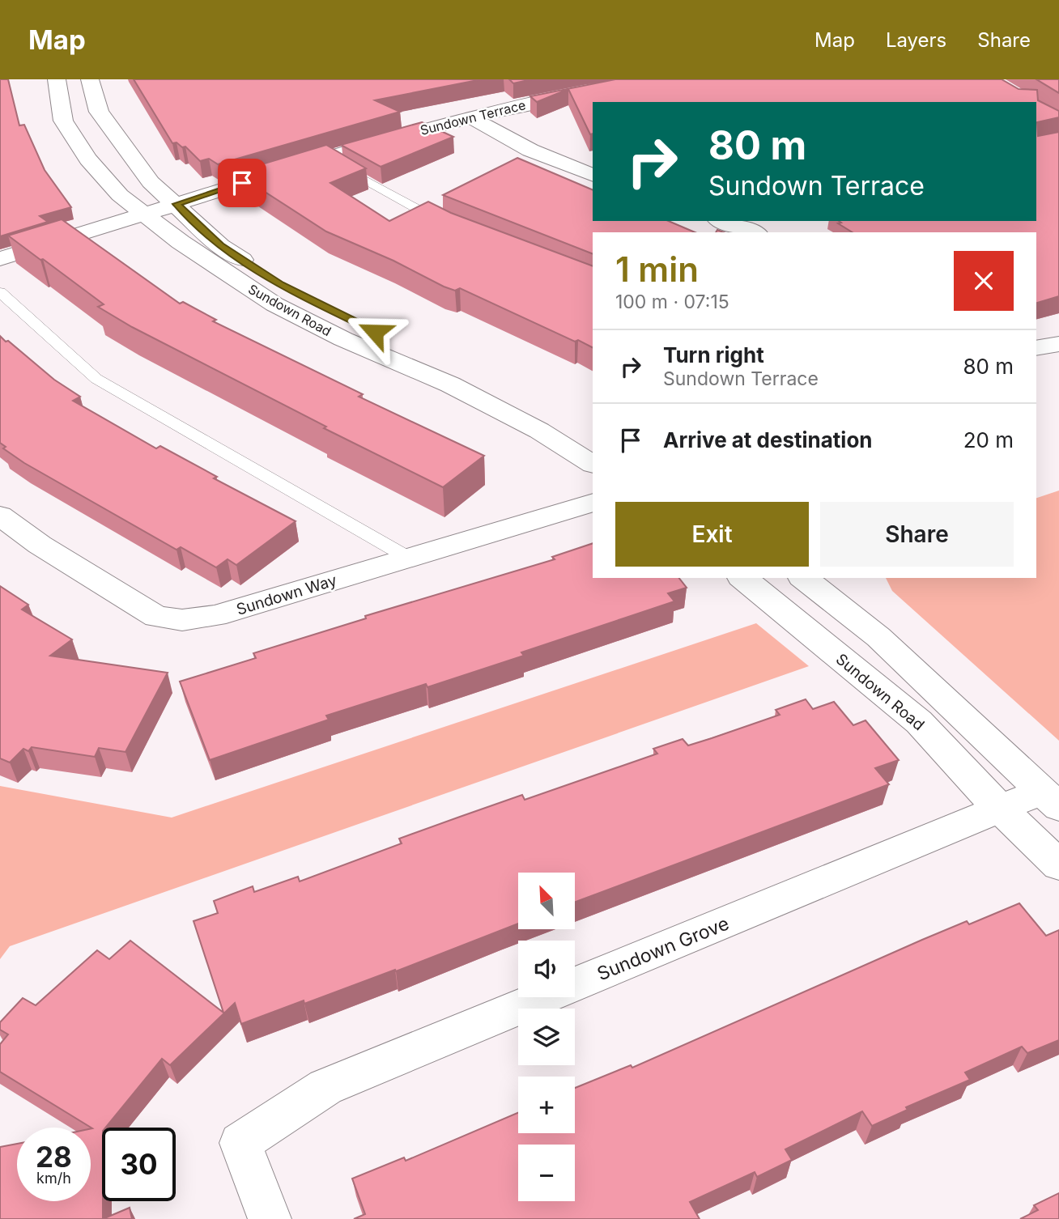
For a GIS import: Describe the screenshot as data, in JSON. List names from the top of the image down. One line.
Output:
{"streets":{"street":["Sundown Terrace","Sundown Road","Sundown Way","Sundown Grove"]},"crossings":[["Sundown Terrace","Sundown Road"],["Sundown Road","Sundown Grove"]],"north":"top left","page":{"header":"Map","nav":["Map","Layers","Share"],"turn":["80 m","Sundown Terrace"],"heading":["1 min","100 m · 07:15"],"list":[{"name":"Turn right","note":"Sundown Terrace","value":"80 m"},{"name":"Arrive at destination","value":"20 m"}],"buttons":["Exit","Share"],"map_buttons":["+","−"],"speed":"28 km/h","limit":"30"}}
